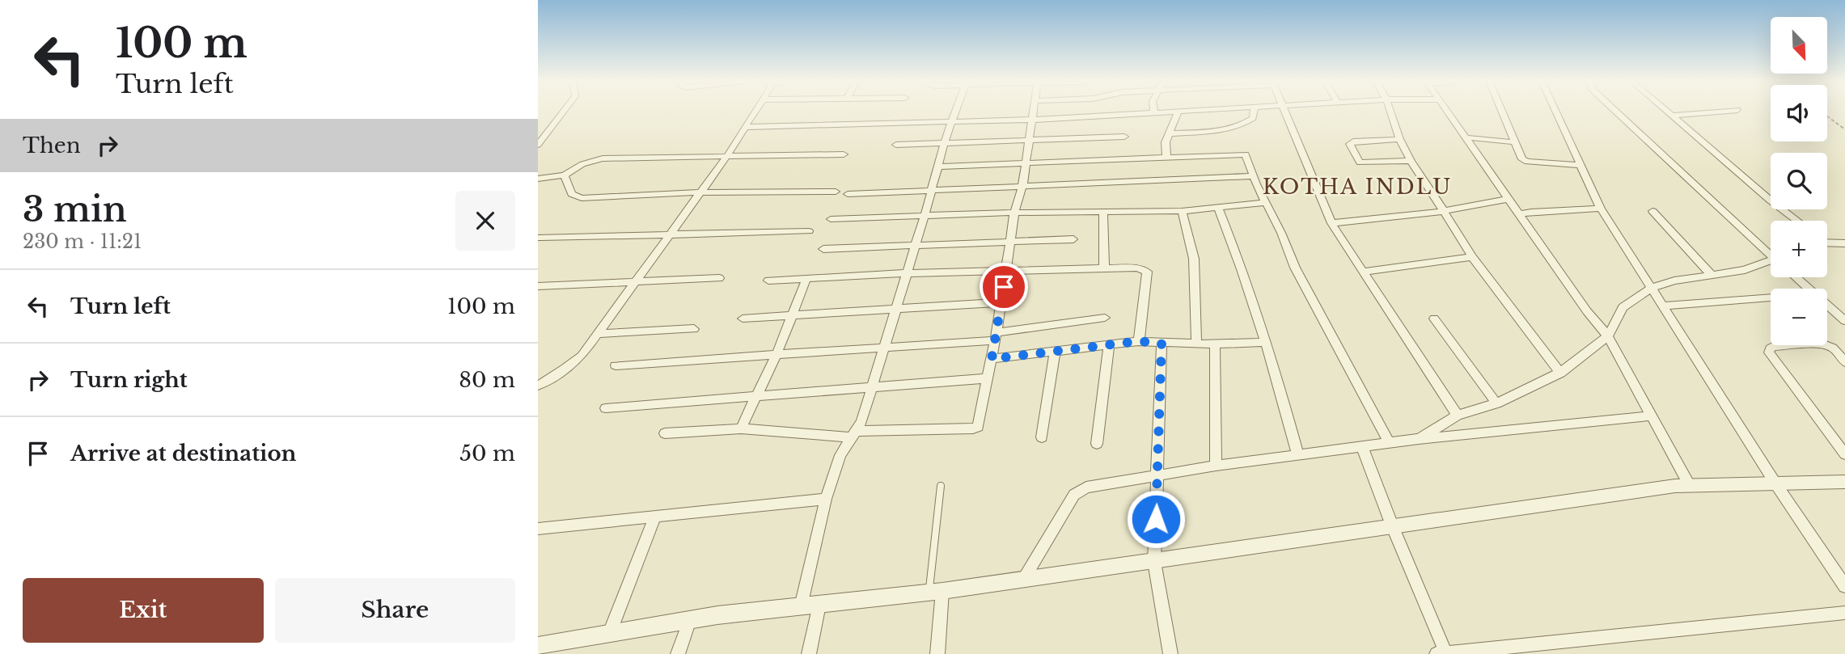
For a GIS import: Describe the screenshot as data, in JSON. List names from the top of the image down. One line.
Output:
{"districts":["KOTHA INDLU"],"north":"bottom right","page":{"turn":["100 m","Turn left"],"map_buttons":["+","−"],"then":"Then","heading":["3 min","230 m · 11:21"],"list":[{"name":"Turn left","value":"100 m"},{"name":"Turn right","value":"80 m"},{"name":"Arrive at destination","value":"50 m"}],"buttons":["Exit","Share"]}}
